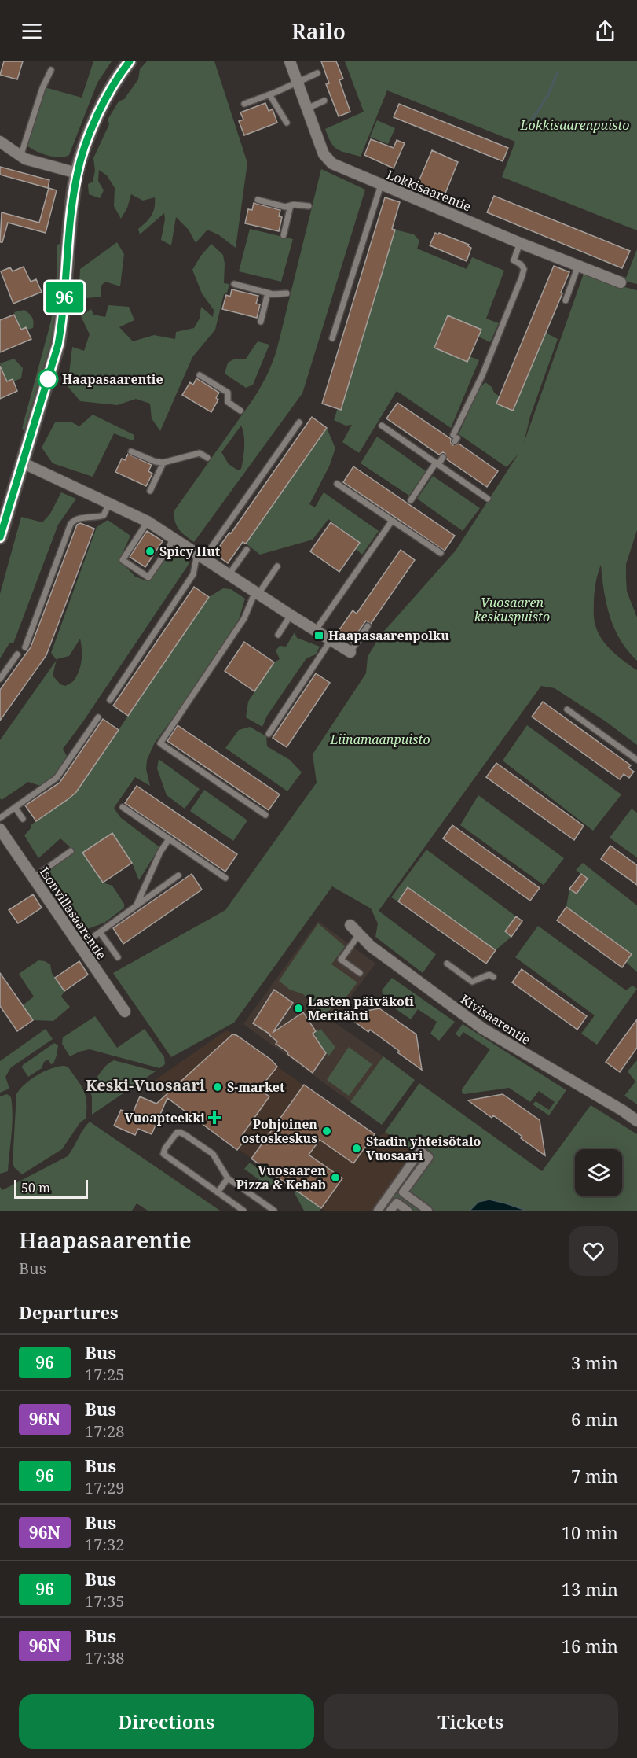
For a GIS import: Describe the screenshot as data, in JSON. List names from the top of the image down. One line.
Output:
{"streets":{"street":["Lokkisaarentie","Isonvillasaarentie","Kivisaarentie"]},"districts":["Keski-Vuosaari"],"parks":["Lokkisaarenpuisto","Vuosaaren keskuspuisto","Liinamaanpuisto"],"places":{"other":["Haapasaarentie","Spicy Hut","Lasten päiväkoti Meritähti","S-market","Pohjoinen ostoskeskus","Stadin yhteisötalo Vuosaari","Vuosaaren Pizza & Kebab"],"transit":["Haapasaarenpolku"],"health":["Vuoapteekki"]},"lines":["bus line 96"],"scale_bar":"50 m","page":{"header":"Railo","on_map":"96","scale":"50 m","heading":[["Haapasaarentie","Bus"],"Departures"],"list":[{"mark":"96","name":"Bus","note":"17:25","value":"3 min"},{"mark":"96N","name":"Bus","note":"17:28","value":"6 min"},{"mark":"96","name":"Bus","note":"17:29","value":"7 min"},{"mark":"96N","name":"Bus","note":"17:32","value":"10 min"},{"mark":"96","name":"Bus","note":"17:35","value":"13 min"},{"mark":"96N","name":"Bus","note":"17:38","value":"16 min"}],"buttons":["Directions","Tickets"]}}
